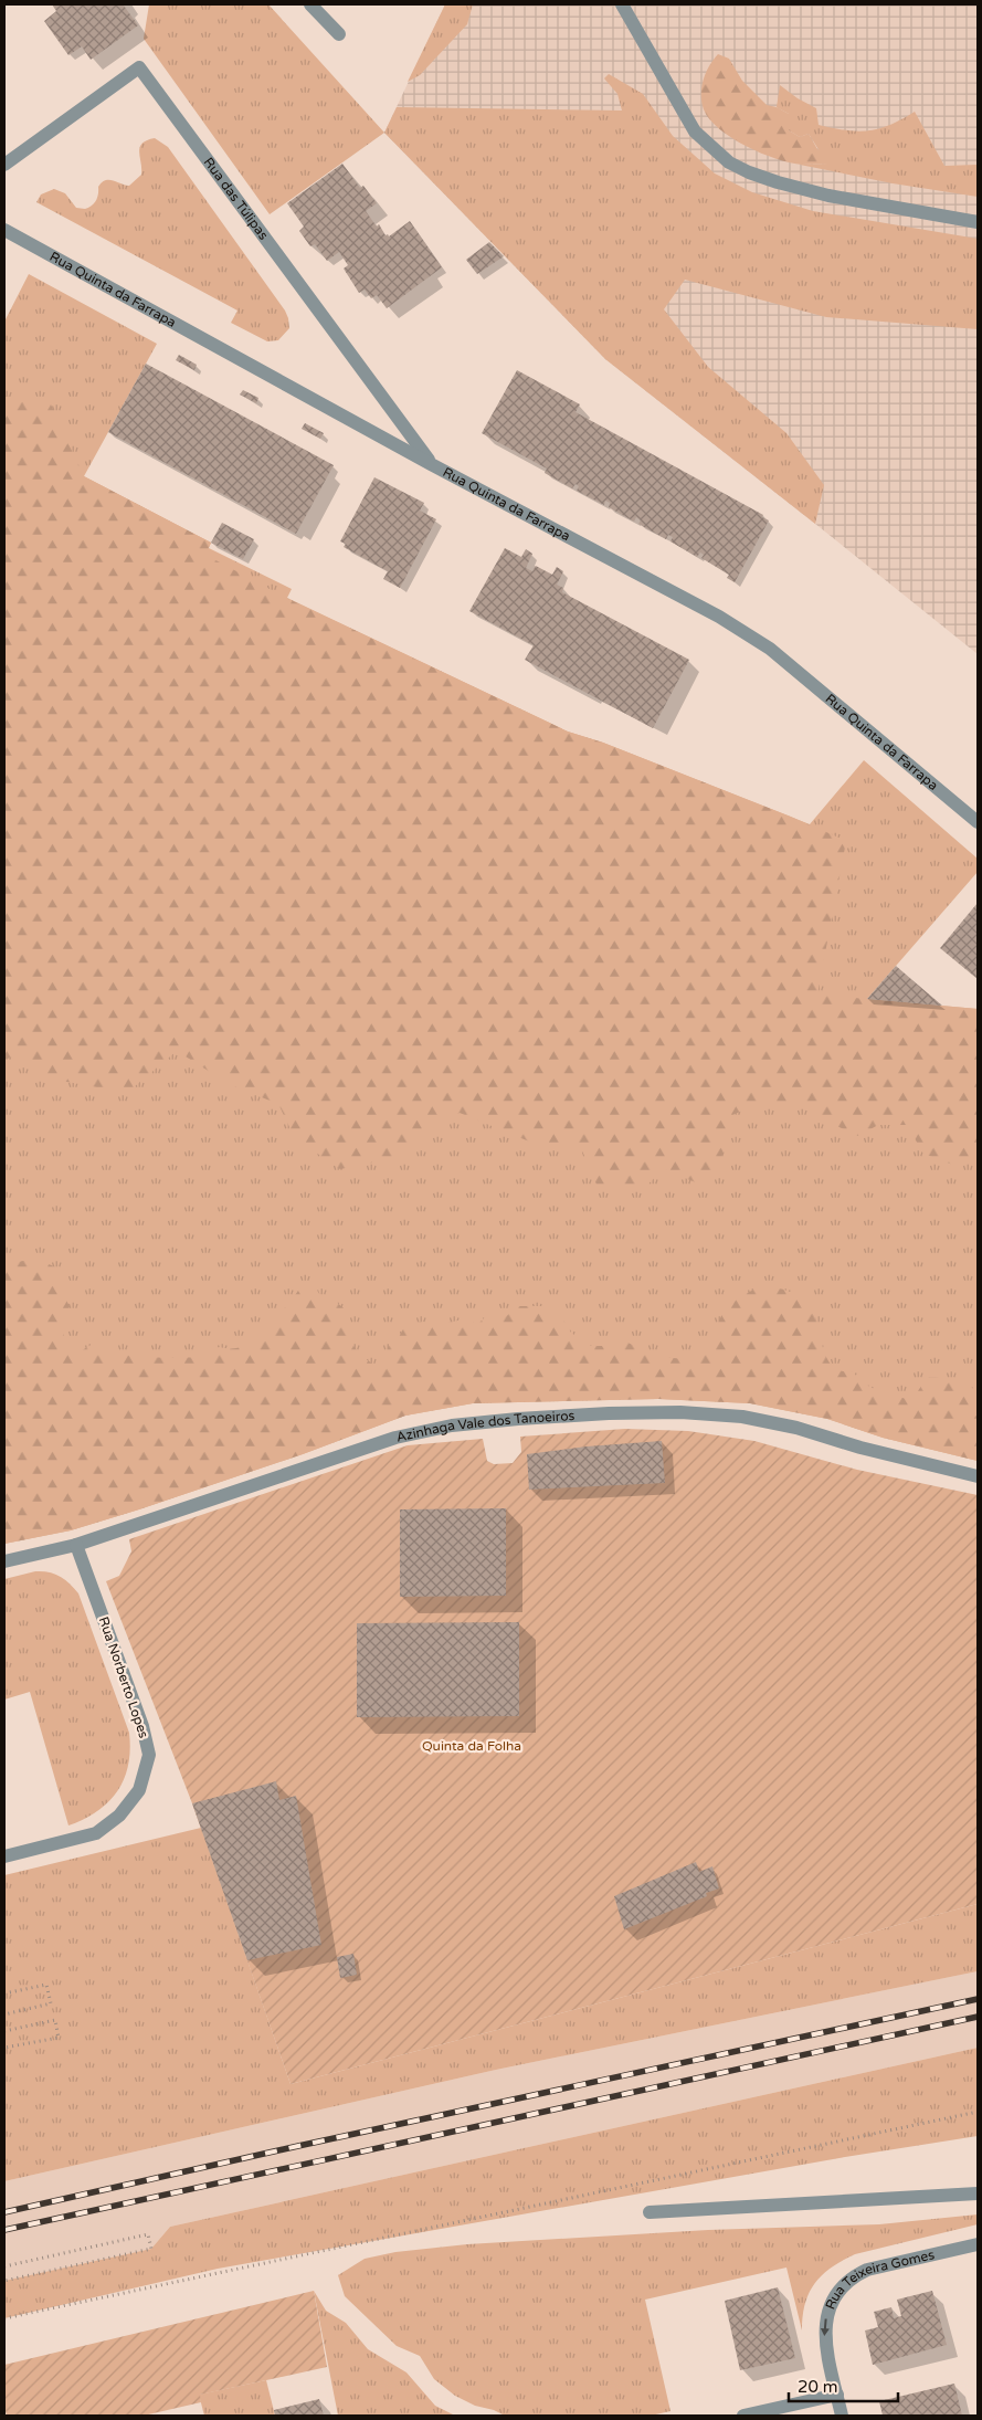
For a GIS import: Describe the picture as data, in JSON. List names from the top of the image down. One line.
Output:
{"streets":{"street":["Rua das Túlipas","Rua Quinta da Farrapa","Azinhaga Vale dos Tanoeiros","Rua Norberto Lopes","Rua Teixeira Gomes"]},"crossings":[["Rua das Túlipas","Rua Quinta da Farrapa"],["Azinhaga Vale dos Tanoeiros","Rua Norberto Lopes"]],"parks":["Quinta da Folha"],"scale_bar":"20 m"}
